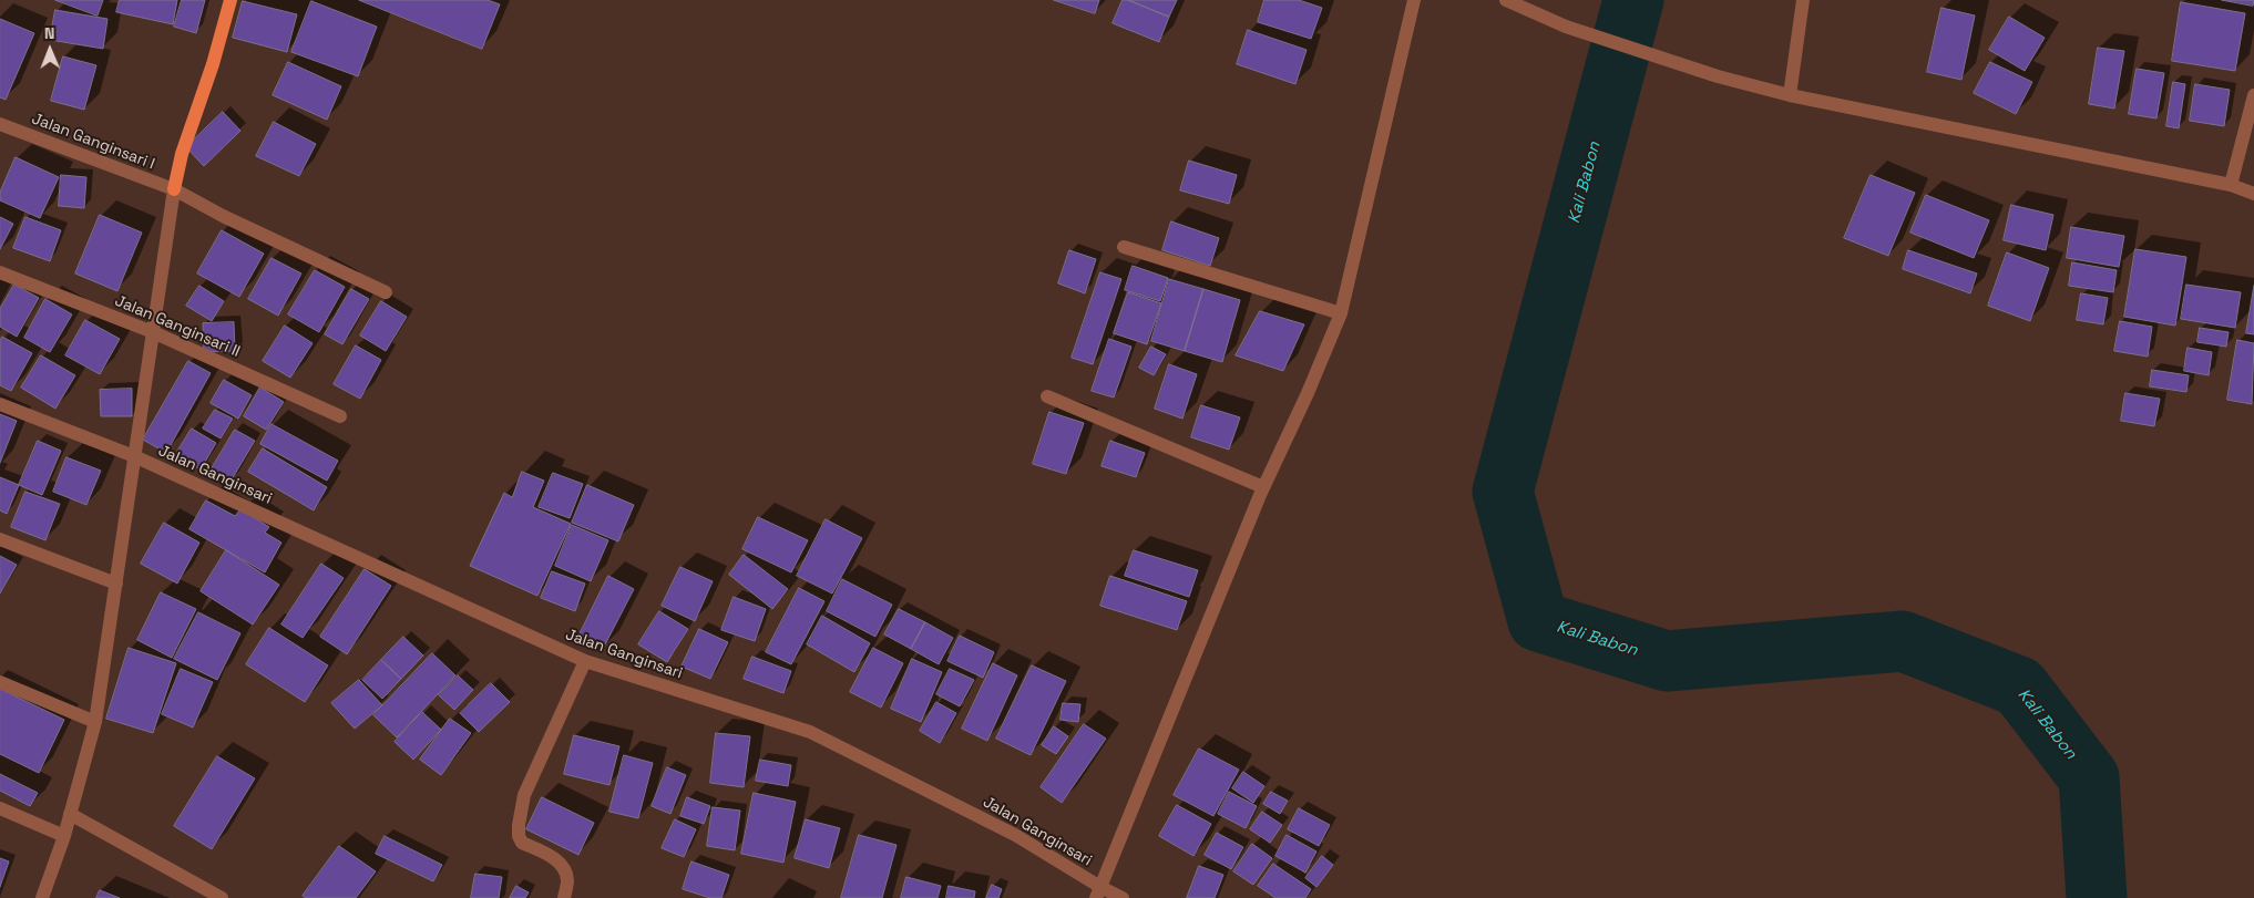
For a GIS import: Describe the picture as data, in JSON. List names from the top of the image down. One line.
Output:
{"streets":{"street":["Jalan Ganginsari I","Jalan Ganginsari II","Jalan Ganginsari"]},"water":["Kali Babon"],"north":"top"}
